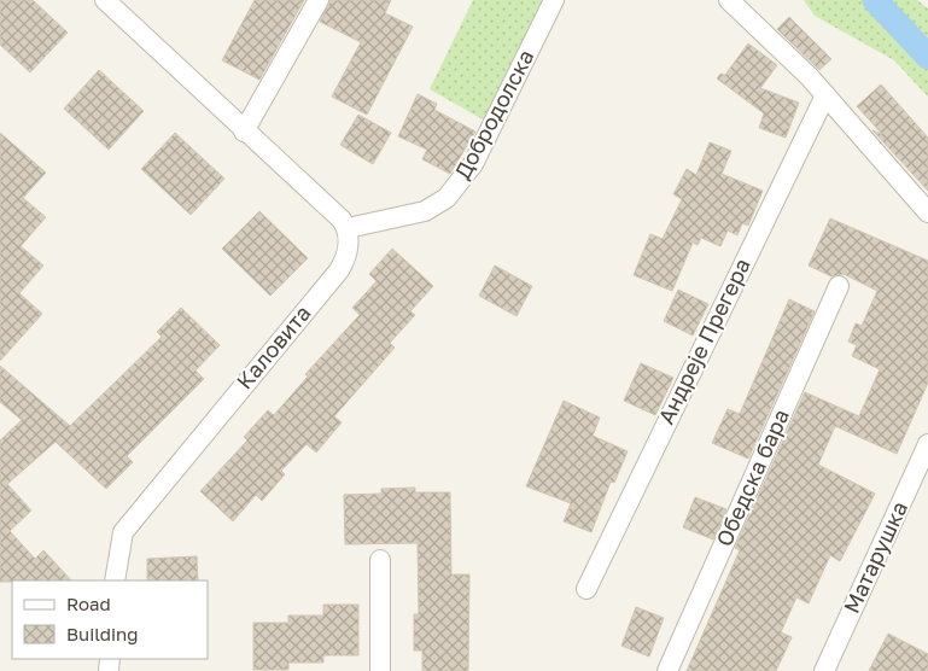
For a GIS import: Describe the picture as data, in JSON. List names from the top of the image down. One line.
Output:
{"streets":{"street":["Добродолска","Андреје Прегера","Каловита","Обедска бара","Матарушка"]},"crossings":[["Добродолска","Каловита"]],"legend":["Road","Building"]}
